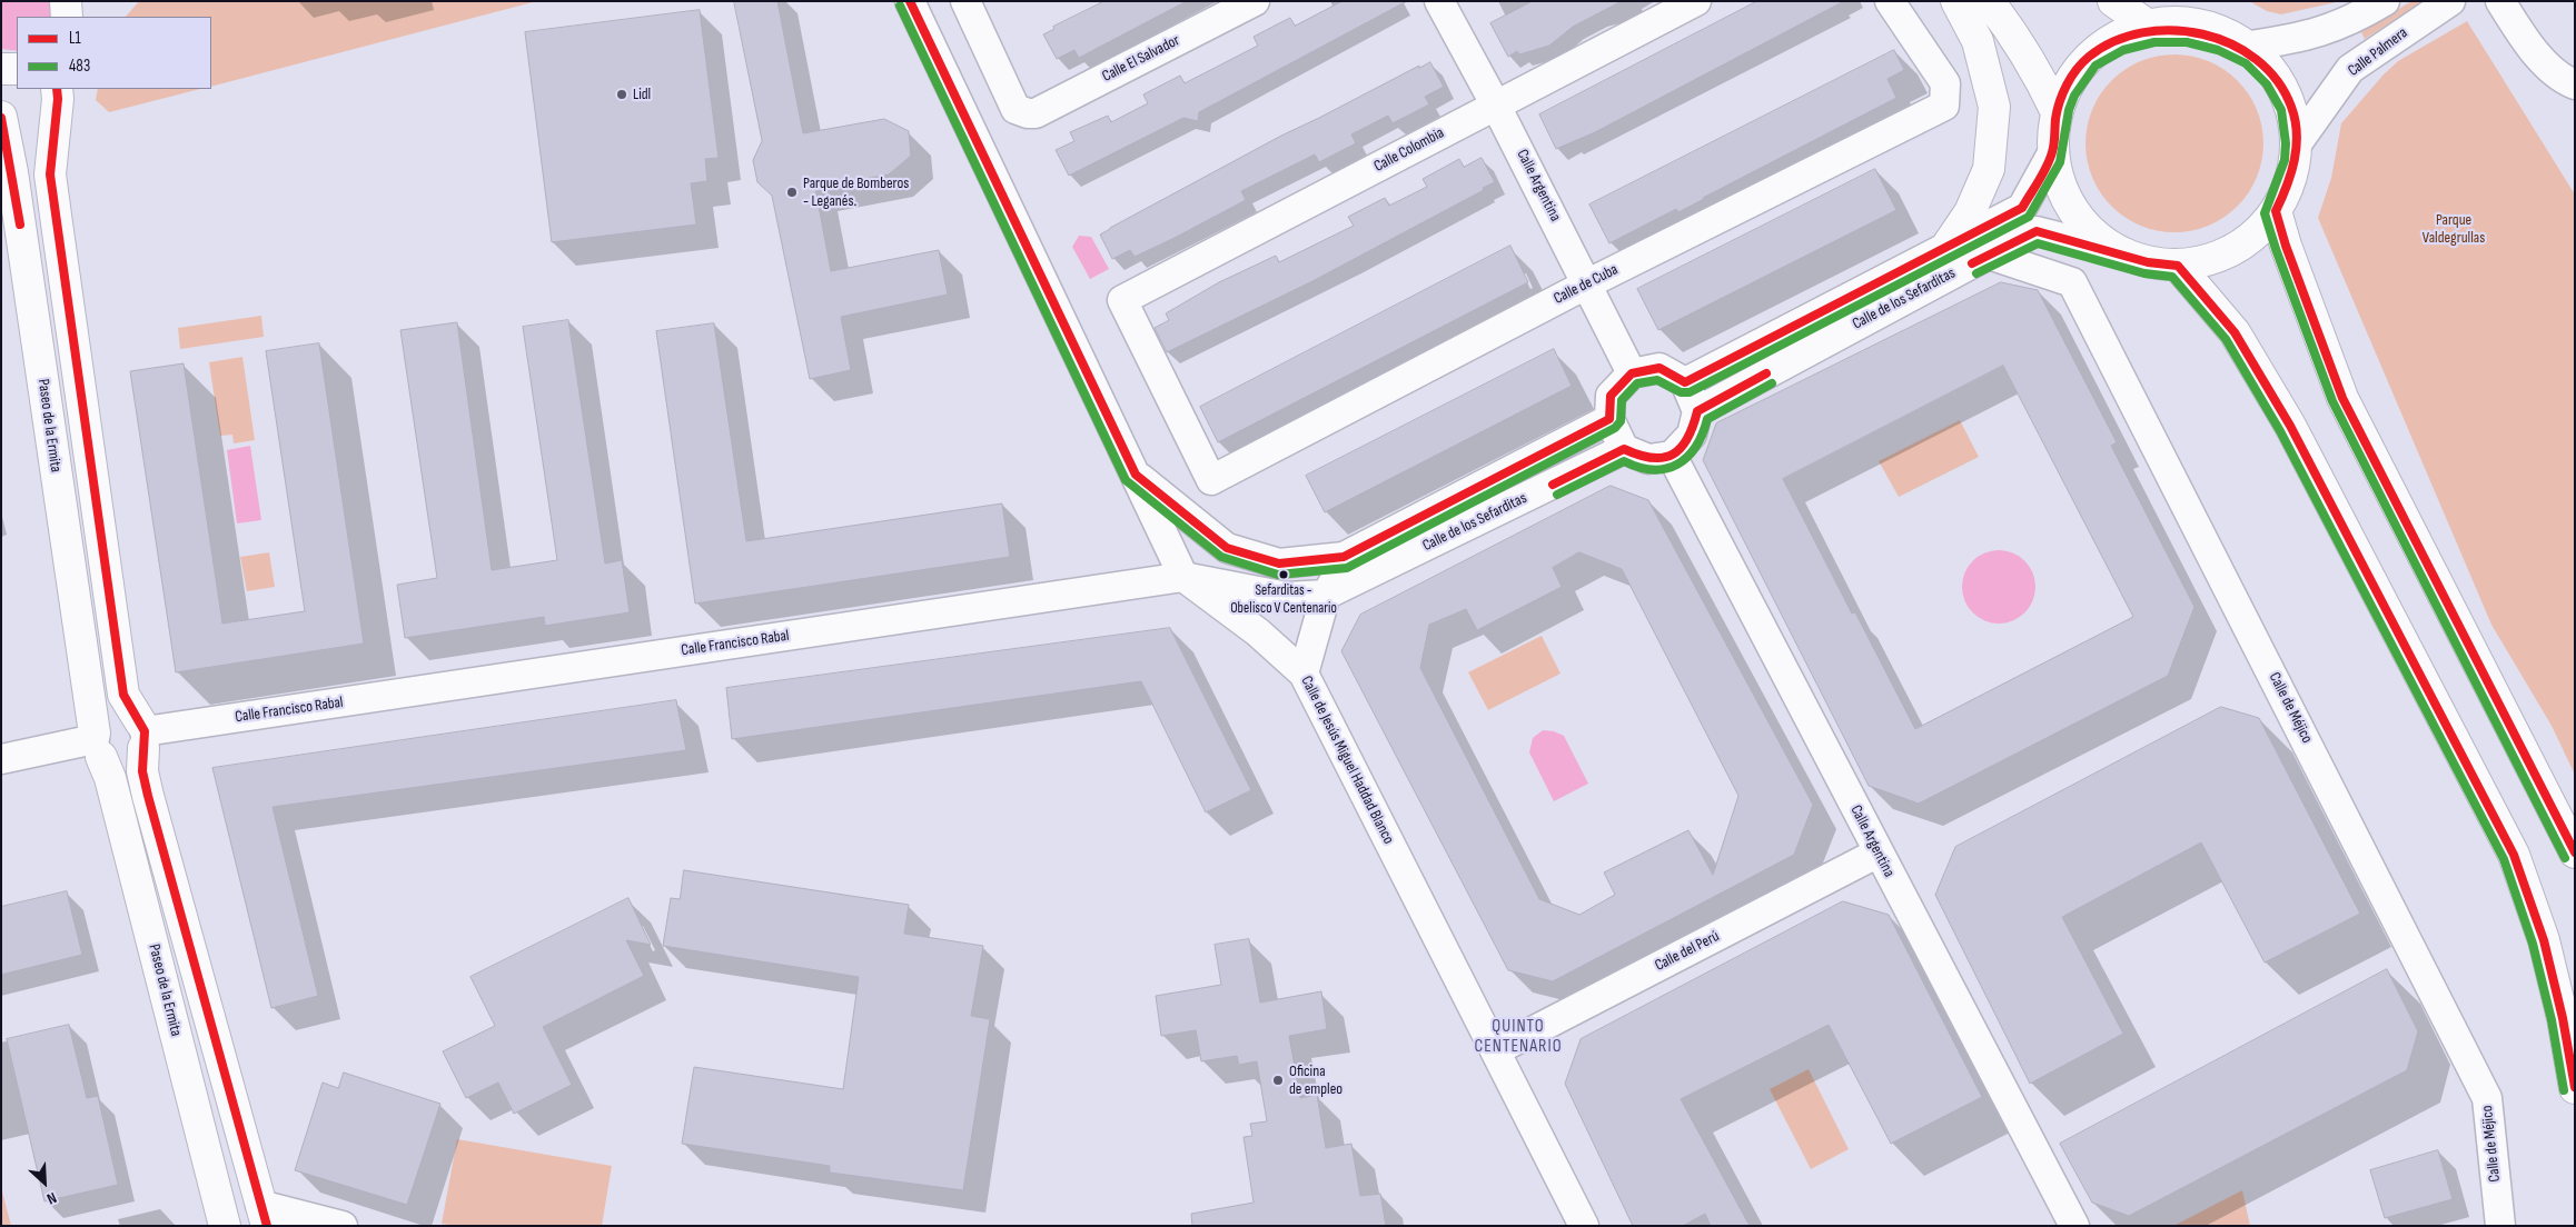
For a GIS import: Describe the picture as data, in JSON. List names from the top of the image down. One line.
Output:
{"streets":{"main road":["Paseo de la Ermita"],"street":["Calle Palmera","Calle El Salvador","Calle Colombia","Calle Argentina","Calle de Cuba","Calle de los Sefarditas","Calle Francisco Rabal","Calle de Méjico","Calle de Jesús Miguel Haddad Blanco","Calle del Perú"]},"crossings":[["Calle Colombia","Calle Argentina"],["Calle Colombia","Calle de Cuba"],["Calle Argentina","Calle de Cuba"],["Calle Argentina","Calle de los Sefarditas"],["Calle Argentina","Calle del Perú"],["Calle de los Sefarditas","Calle Francisco Rabal"],["Calle de los Sefarditas","Calle de Méjico"],["Calle de los Sefarditas","Calle de Jesús Miguel Haddad Blanco"],["Paseo de la Ermita","Calle Francisco Rabal"],["Calle Francisco Rabal","Calle de Jesús Miguel Haddad Blanco"],["Calle de Jesús Miguel Haddad Blanco","Calle del Perú"]],"districts":["QUINTO CENTENARIO"],"parks":["Parque Valdegrullas"],"places":["Lidl","Parque de Bomberos - Leganés.","Sefarditas - Obelisco V Centenario","Oficina de empleo"],"lines":["transit line L1","transit line 483"],"legend":["L1","483"],"north":"bottom right"}
